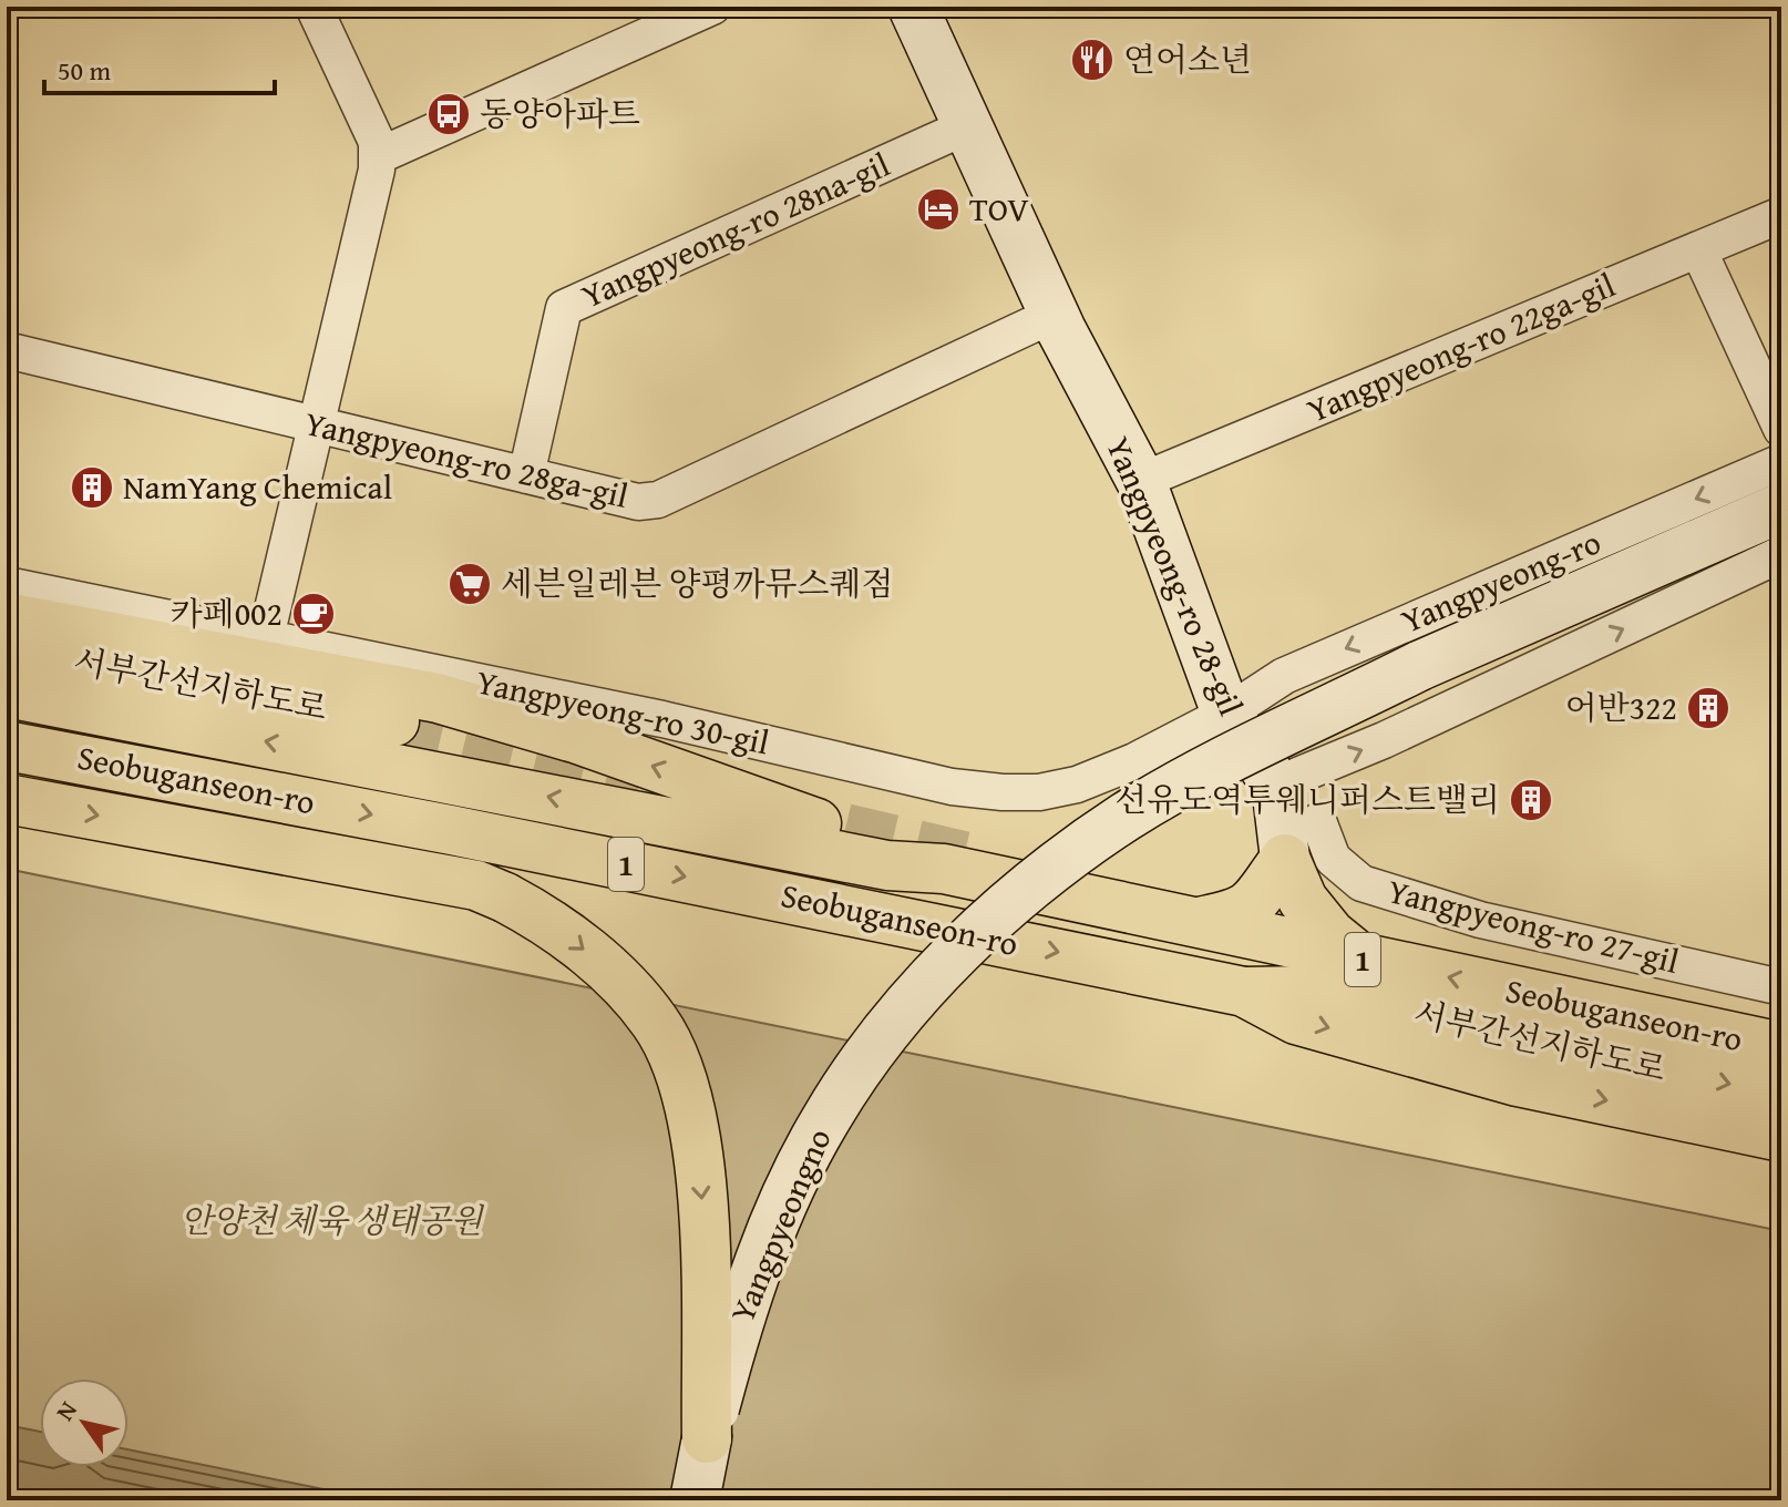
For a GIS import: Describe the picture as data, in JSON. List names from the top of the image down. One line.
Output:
{"streets":{"main road":["Yangpyeong-ro 28-gil","Yangpyeong-ro","서부간선지하도로","Seobuganseon-ro","1","Yangpyeongno"],"street":["Yangpyeong-ro 28na-gil","Yangpyeong-ro 22ga-gil","Yangpyeong-ro 28ga-gil","Yangpyeong-ro 30-gil","Yangpyeong-ro 27-gil"]},"crossings":[["Yangpyeong-ro 28na-gil","Yangpyeong-ro 28ga-gil"],["Yangpyeong-ro 28na-gil","Yangpyeong-ro 28-gil"],["Yangpyeong-ro 22ga-gil","Yangpyeong-ro 28-gil"],["Yangpyeong-ro 28ga-gil","Yangpyeong-ro 28-gil"],["Yangpyeong-ro 28-gil","Yangpyeong-ro"],["Yangpyeong-ro 28-gil","Yangpyeong-ro 30-gil"],["Yangpyeong-ro","Yangpyeong-ro 30-gil"],["Yangpyeong-ro","Yangpyeongno"],["서부간선지하도로","Seobuganseon-ro"]],"one_way":["서부간선지하도로"],"parks":["안양천 체육 생태공원"],"places":{"restaurant":["연어소년"],"bus stop":["동양아파트"],"hotel":["TOV"],"building":["NamYang Chemical","어반322","선유도역투웨니퍼스트밸리"],"supermarket":["세븐일레븐 양평까뮤스퀘점"],"cafe":["카페002"]},"scale_bar":"50 m","north":"top left"}
